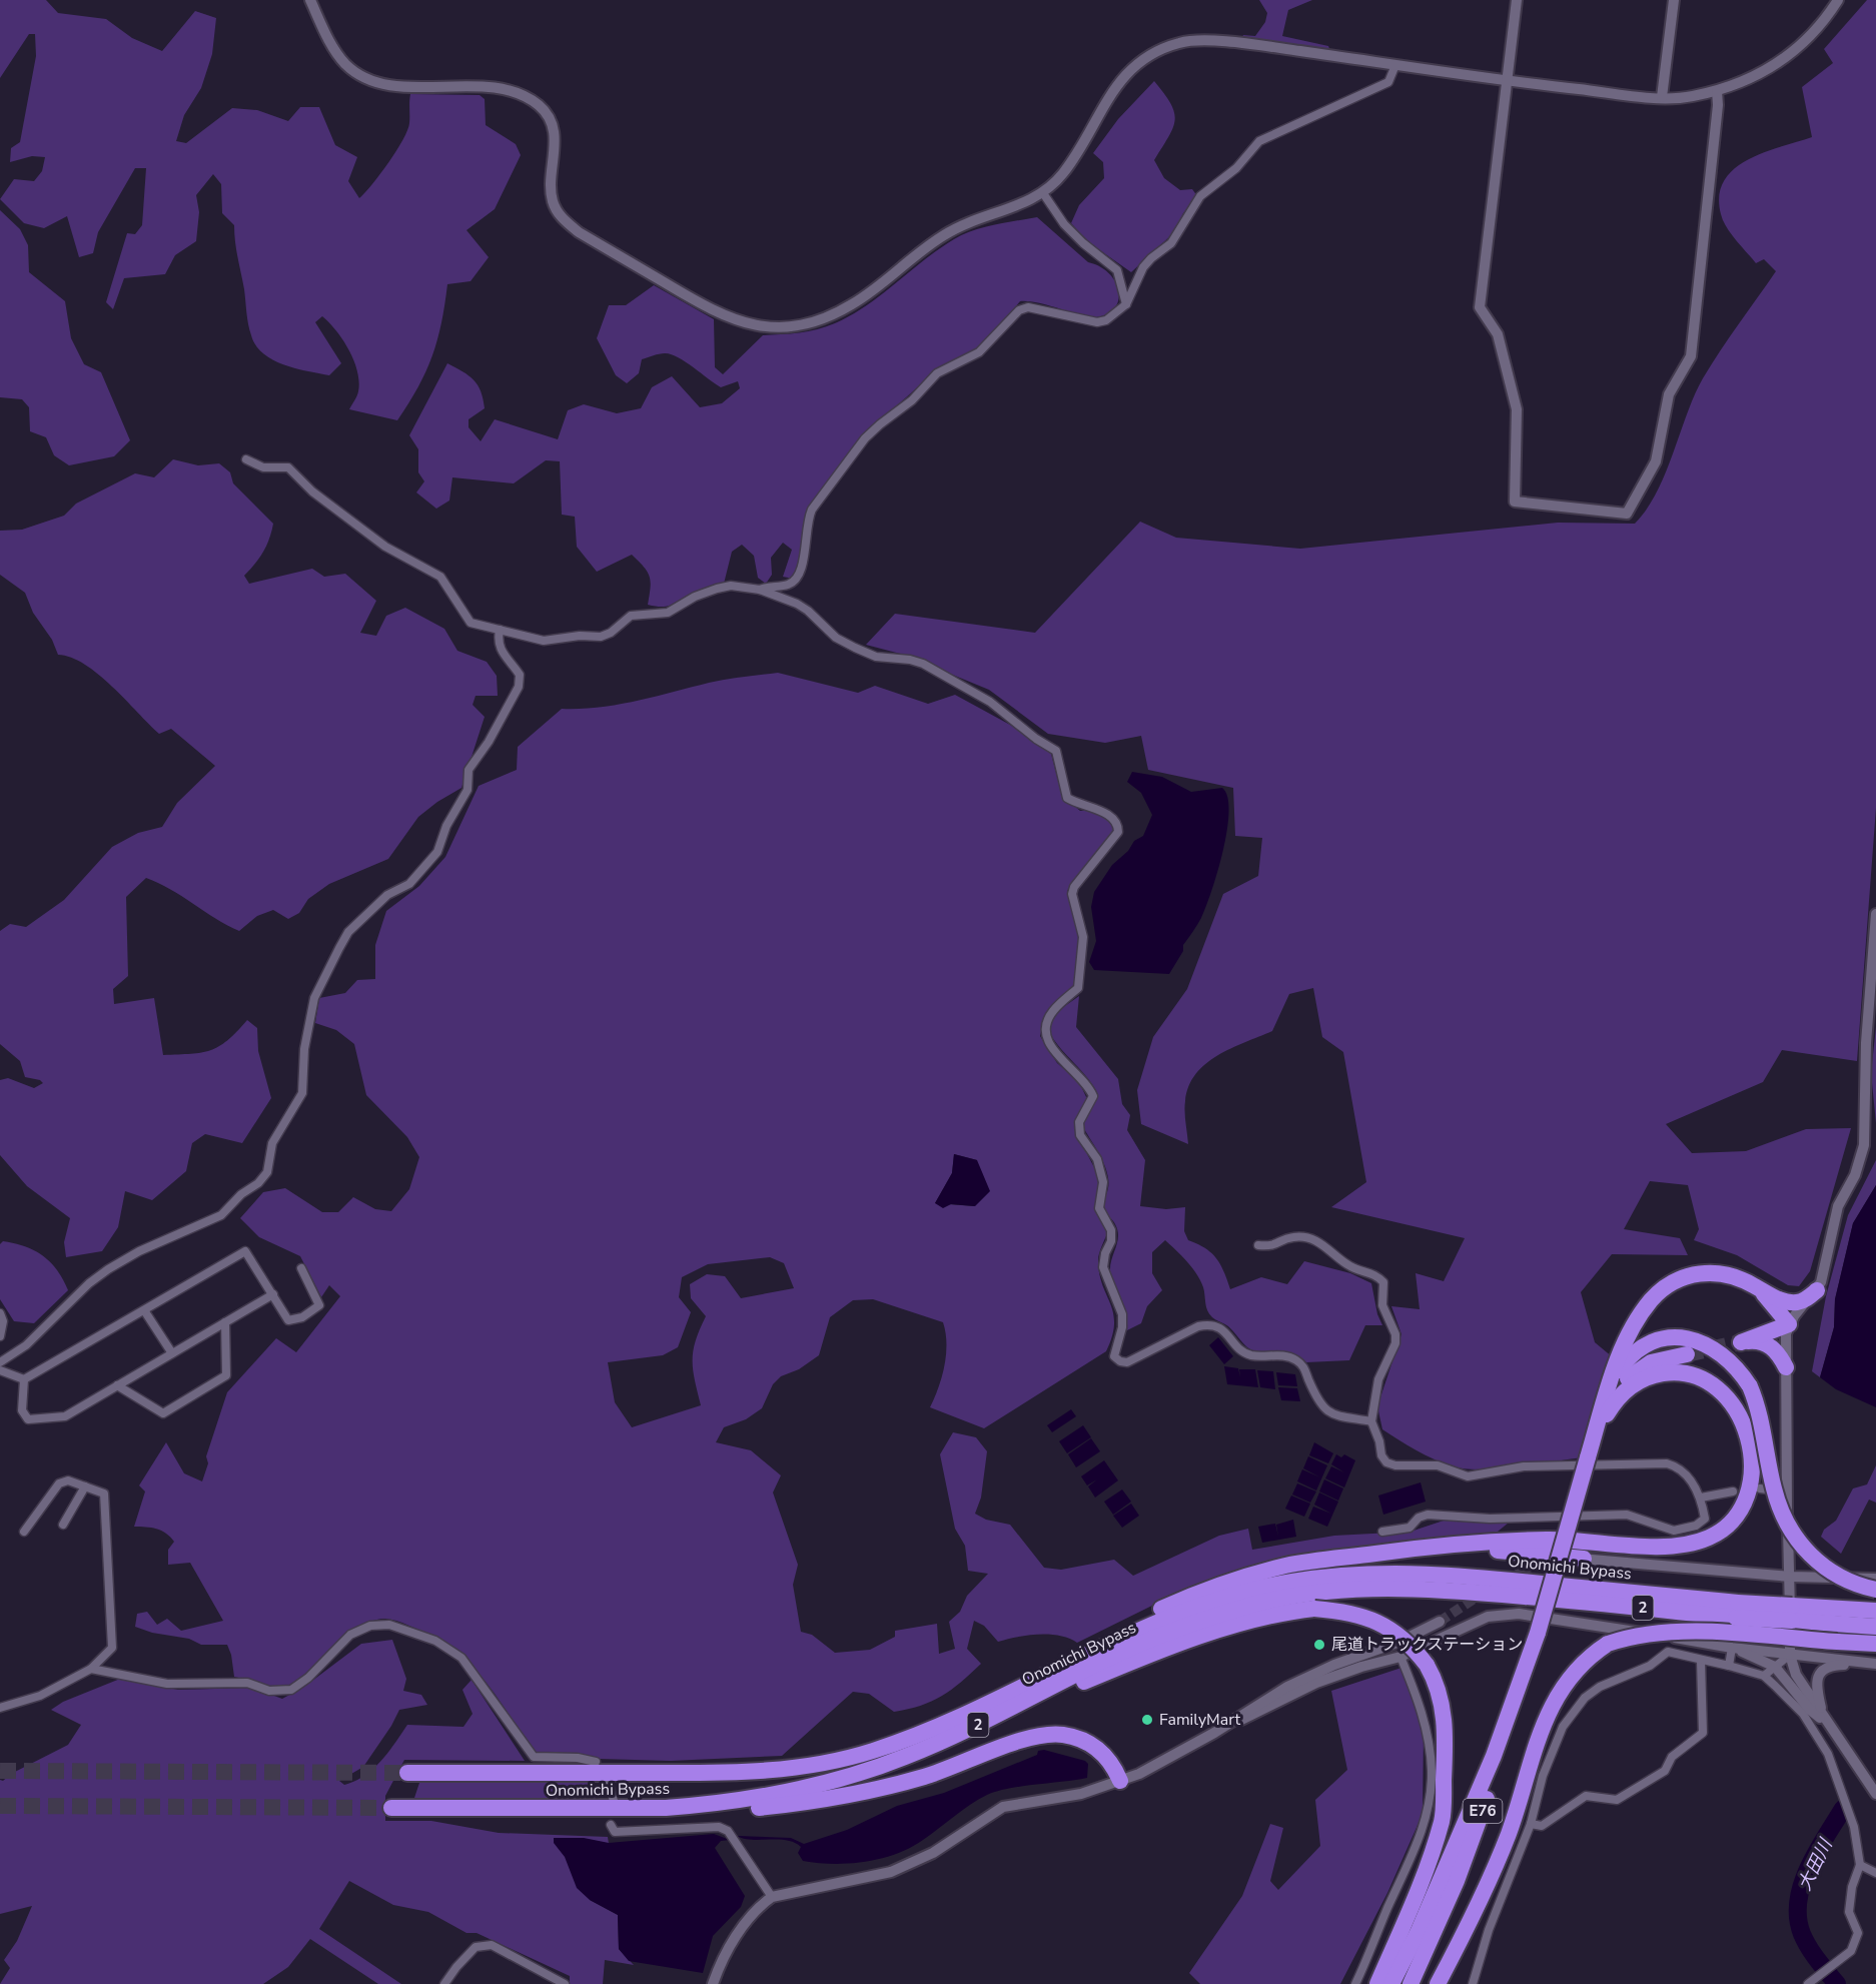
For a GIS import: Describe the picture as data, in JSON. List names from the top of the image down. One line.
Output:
{"streets":{"highway":["Onomichi Bypass","2","E76"]},"water":["大田川"],"places":["尾道トラックステーション","FamilyMart"]}
